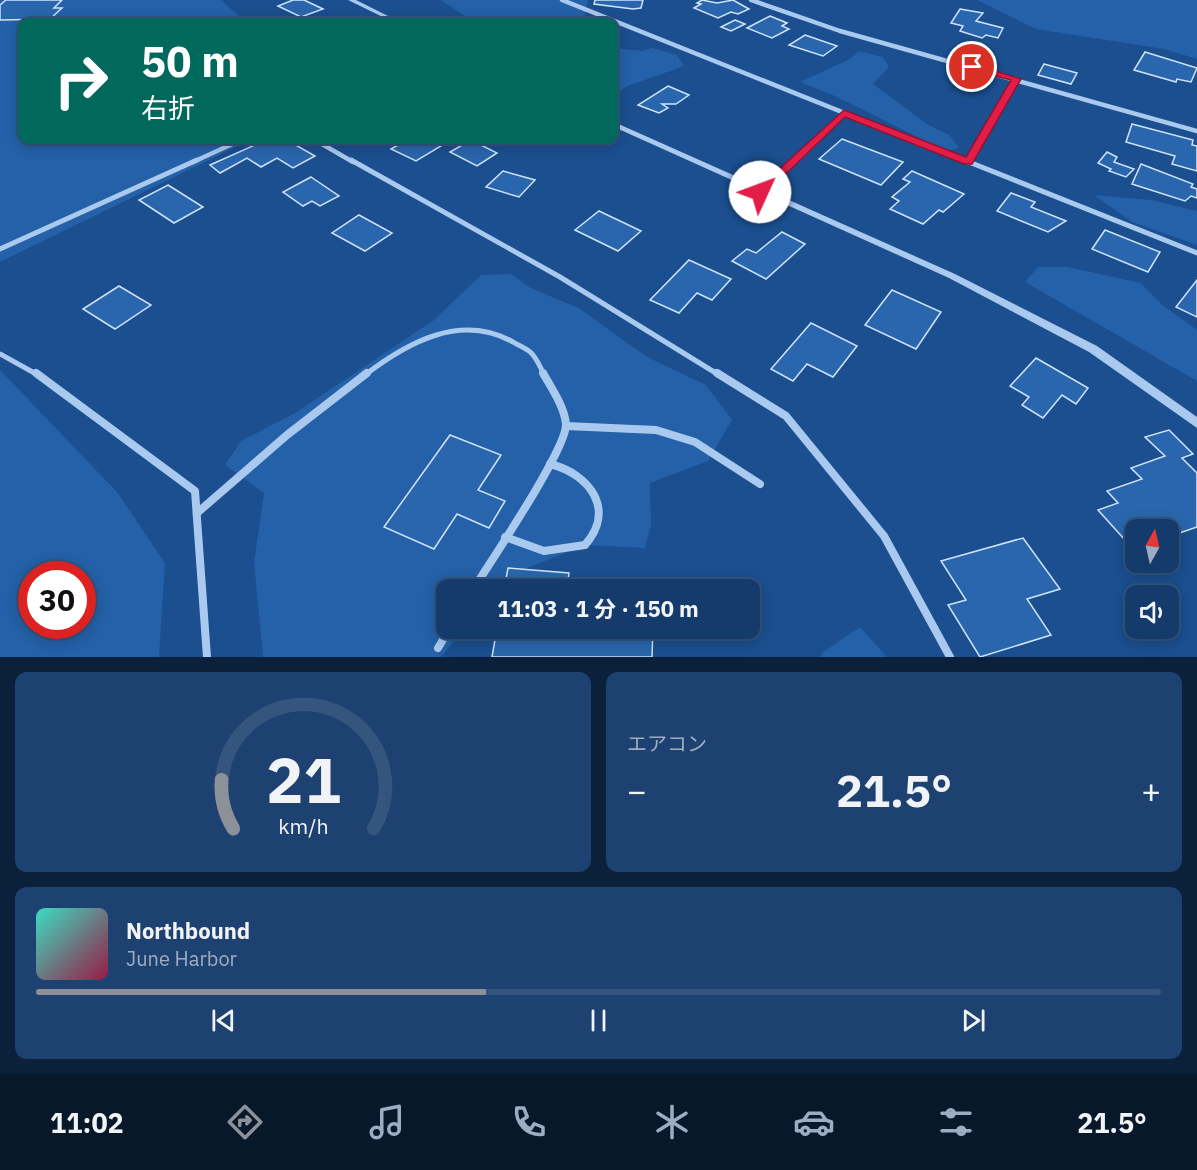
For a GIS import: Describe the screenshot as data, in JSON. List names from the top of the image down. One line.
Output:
{"north":"top","page":{"turn":["50 m","右折"],"limit":"30","trip":"11:03 · 1 分 · 150 m","tile":"エアコン","heat":["−","21.5°","+"],"song":["Northbound","June Harbor"],"tabs":["11:02","21.5°"],"gauge":["21","km/h"]}}
